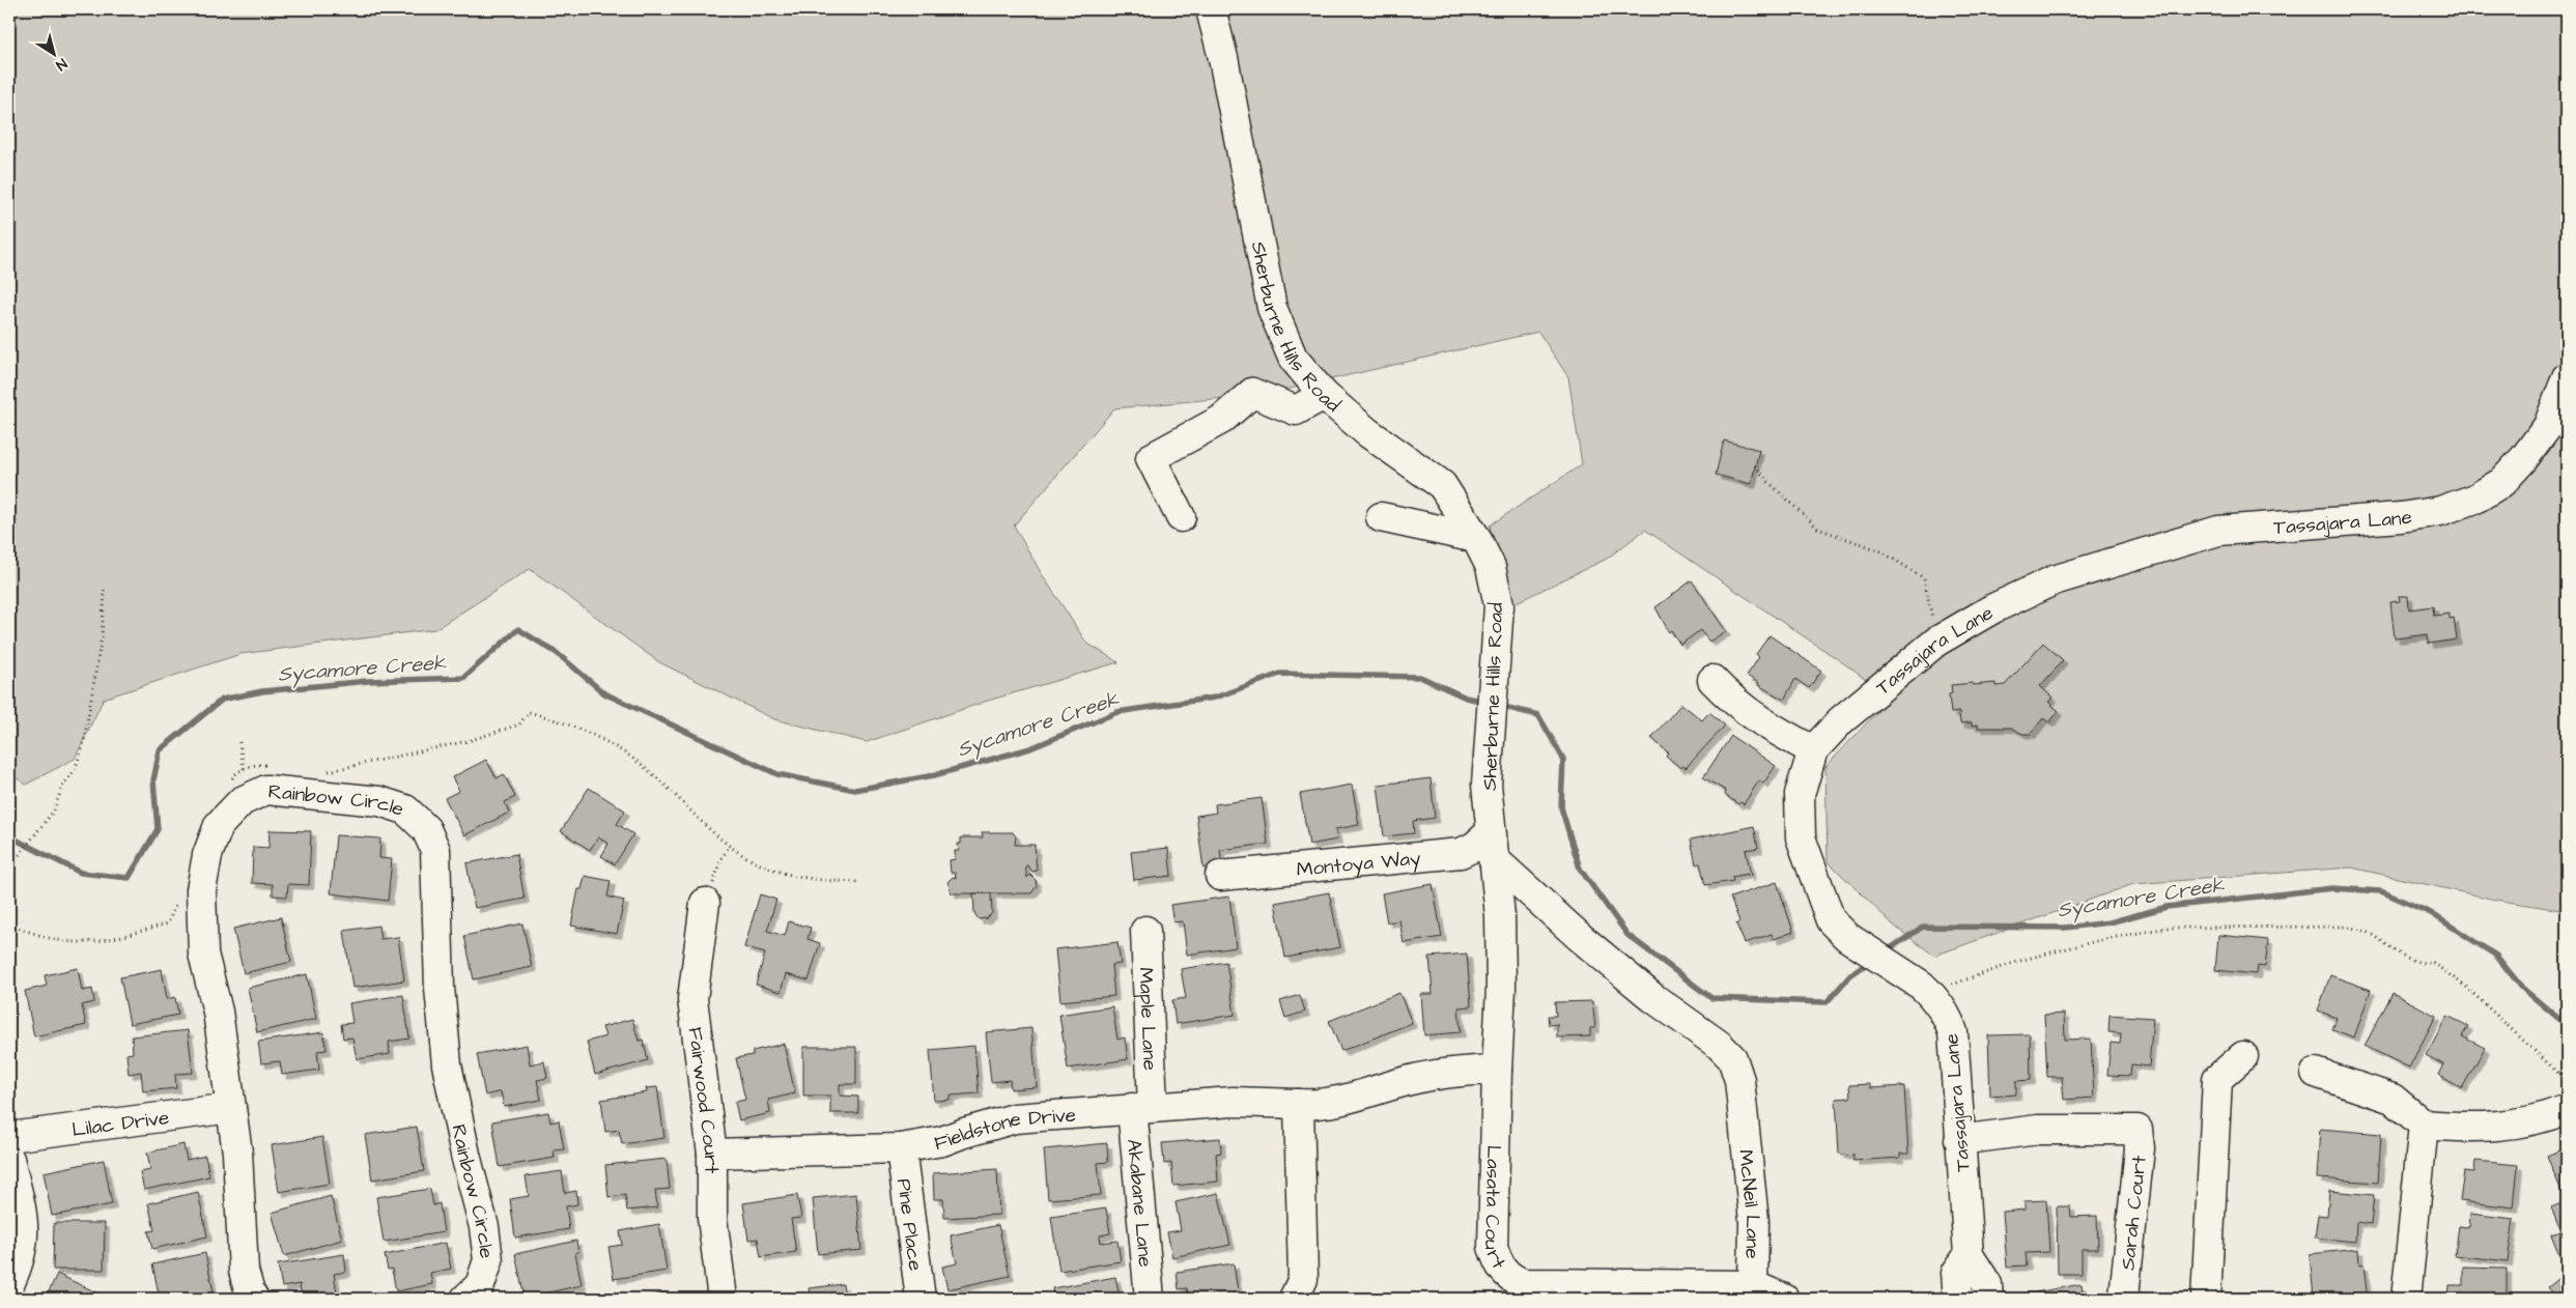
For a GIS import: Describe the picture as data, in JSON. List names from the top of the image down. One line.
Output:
{"streets":{"street":["Sherburne Hills Road","Tassajara Lane","Rainbow Circle","Montoya Way","Maple Lane","Fairwood Court","Lilac Drive","Fieldstone Drive","Akabane Lane","Lasata Court","McNeil Lane","Sarah Court","Pine Place"]},"crossings":[["Sherburne Hills Road","Montoya Way"],["Sherburne Hills Road","Lasata Court"],["Sherburne Hills Road","McNeil Lane"],["Tassajara Lane","Sarah Court"],["Rainbow Circle","Lilac Drive"],["Montoya Way","McNeil Lane"],["Maple Lane","Fieldstone Drive"],["Maple Lane","Akabane Lane"],["Fairwood Court","Fieldstone Drive"],["Fieldstone Drive","Akabane Lane"],["Fieldstone Drive","Pine Place"],["Lasata Court","McNeil Lane"]],"water":["Sycamore Creek"],"north":"bottom right"}
